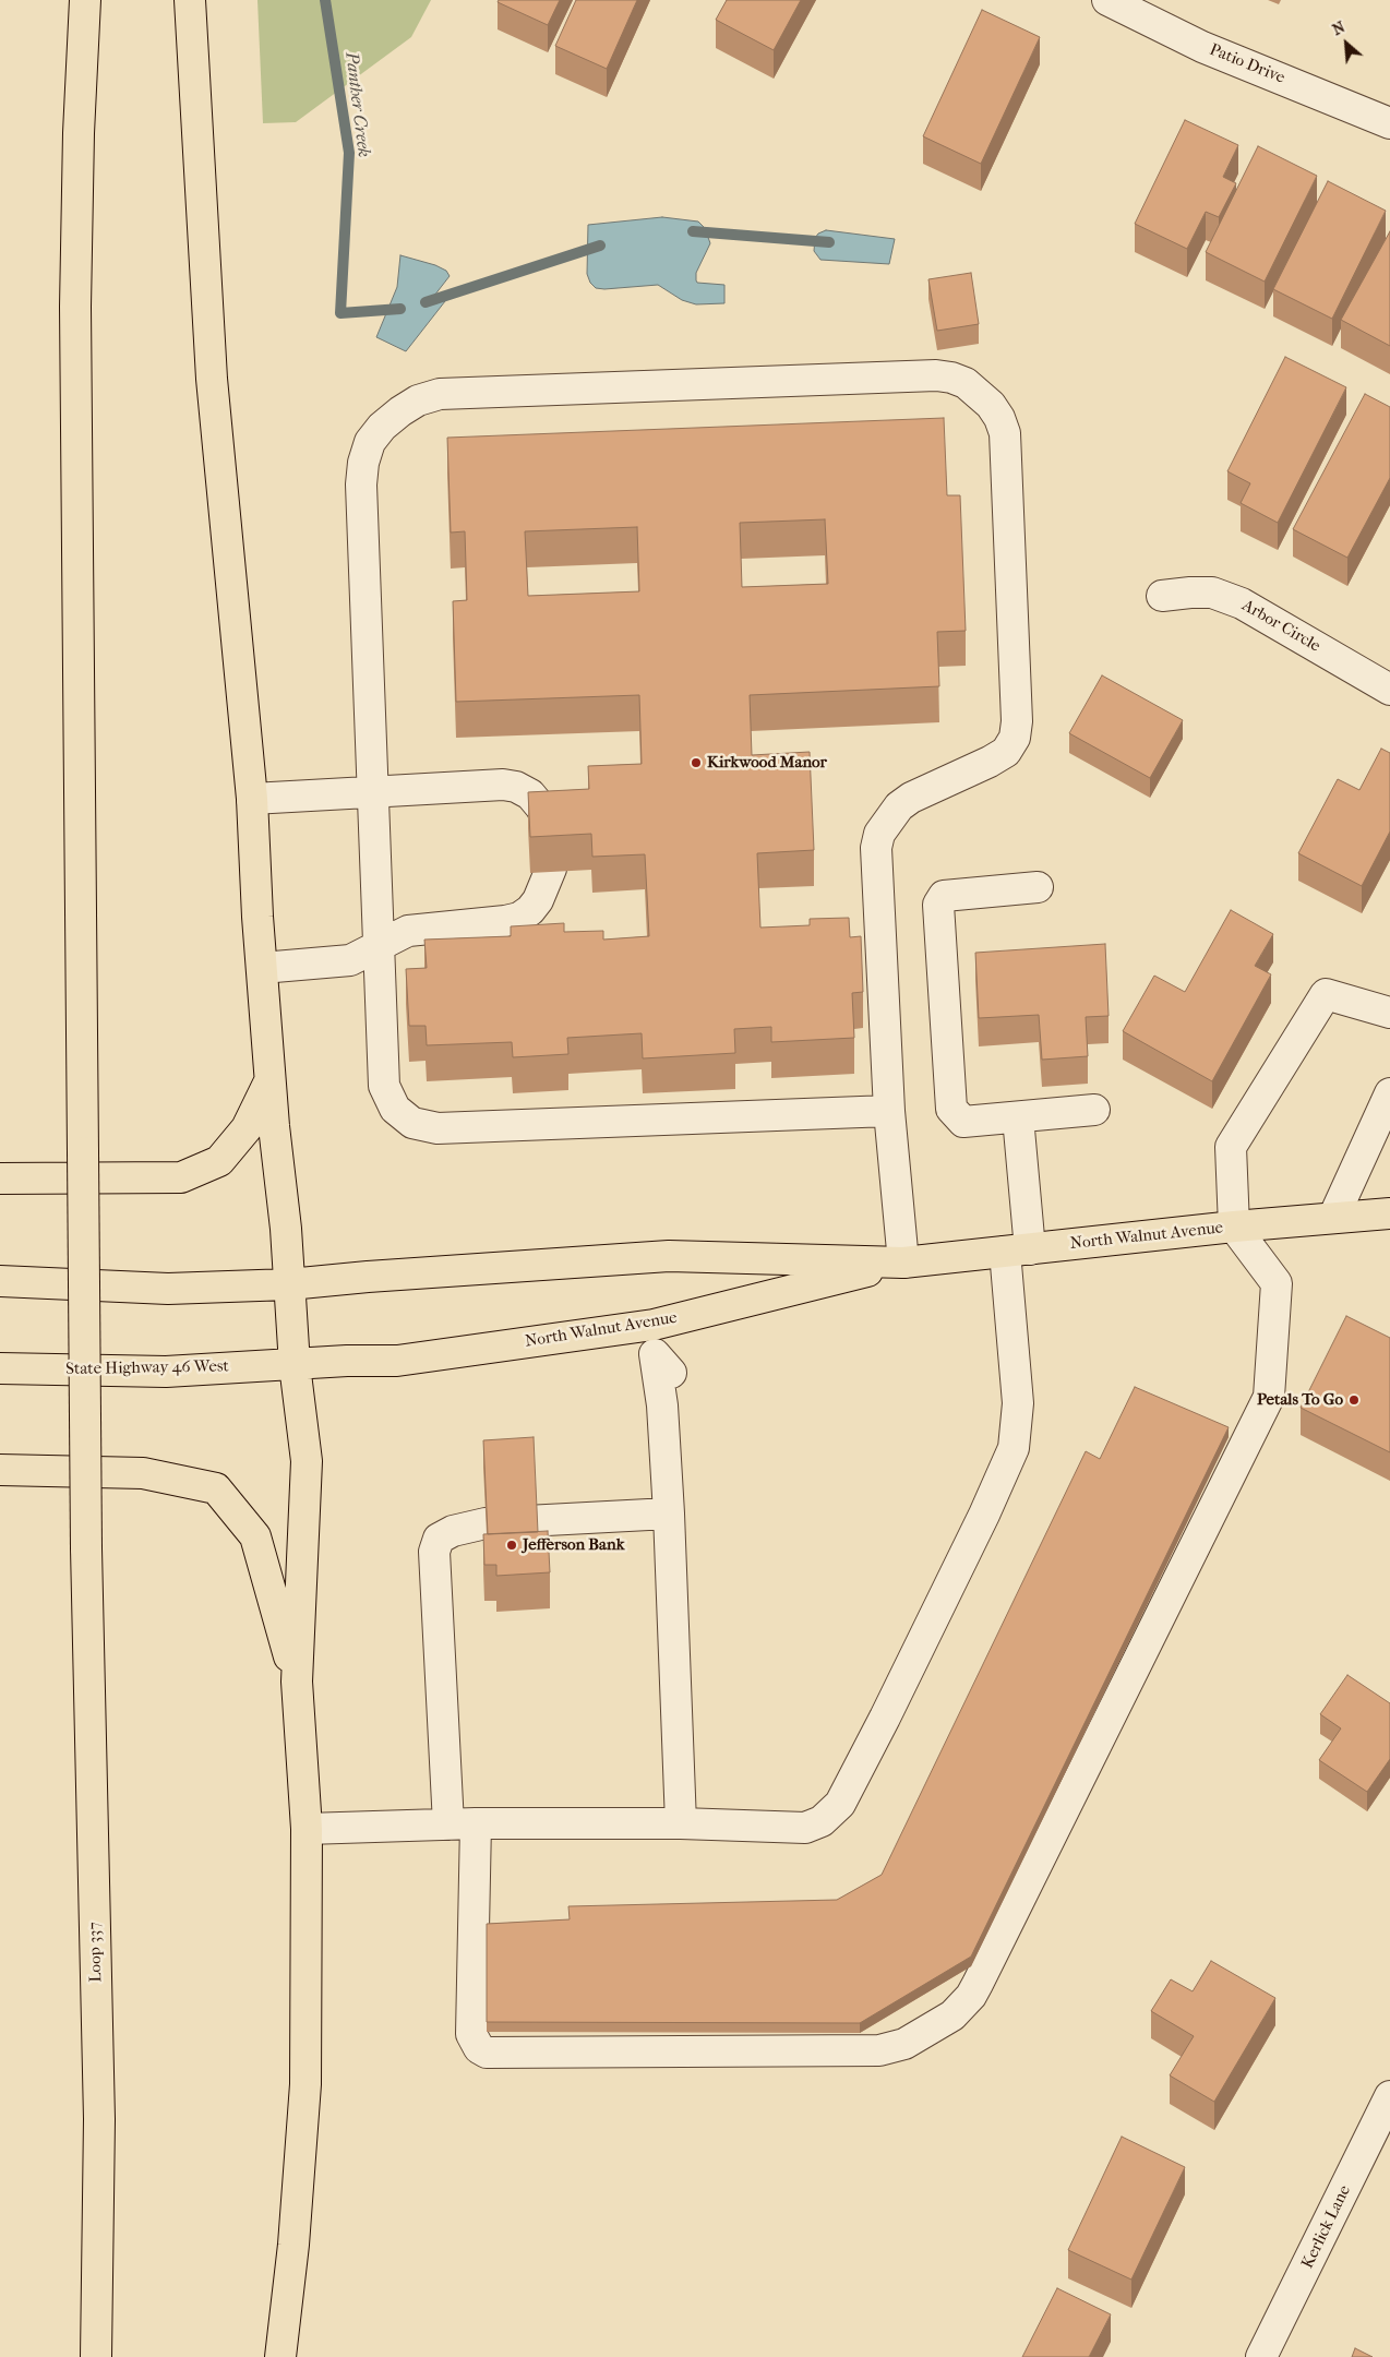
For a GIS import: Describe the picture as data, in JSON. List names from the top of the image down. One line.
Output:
{"streets":{"main road":["North Walnut Avenue","State Highway 46 West","Loop 337"],"street":["Patio Drive","Arbor Circle","Kerlick Lane"]},"crossings":[["North Walnut Avenue","State Highway 46 West"]],"water":["Panther Creek"],"places":["Kirkwood Manor","Petals To Go","Jefferson Bank"],"north":"top left"}
